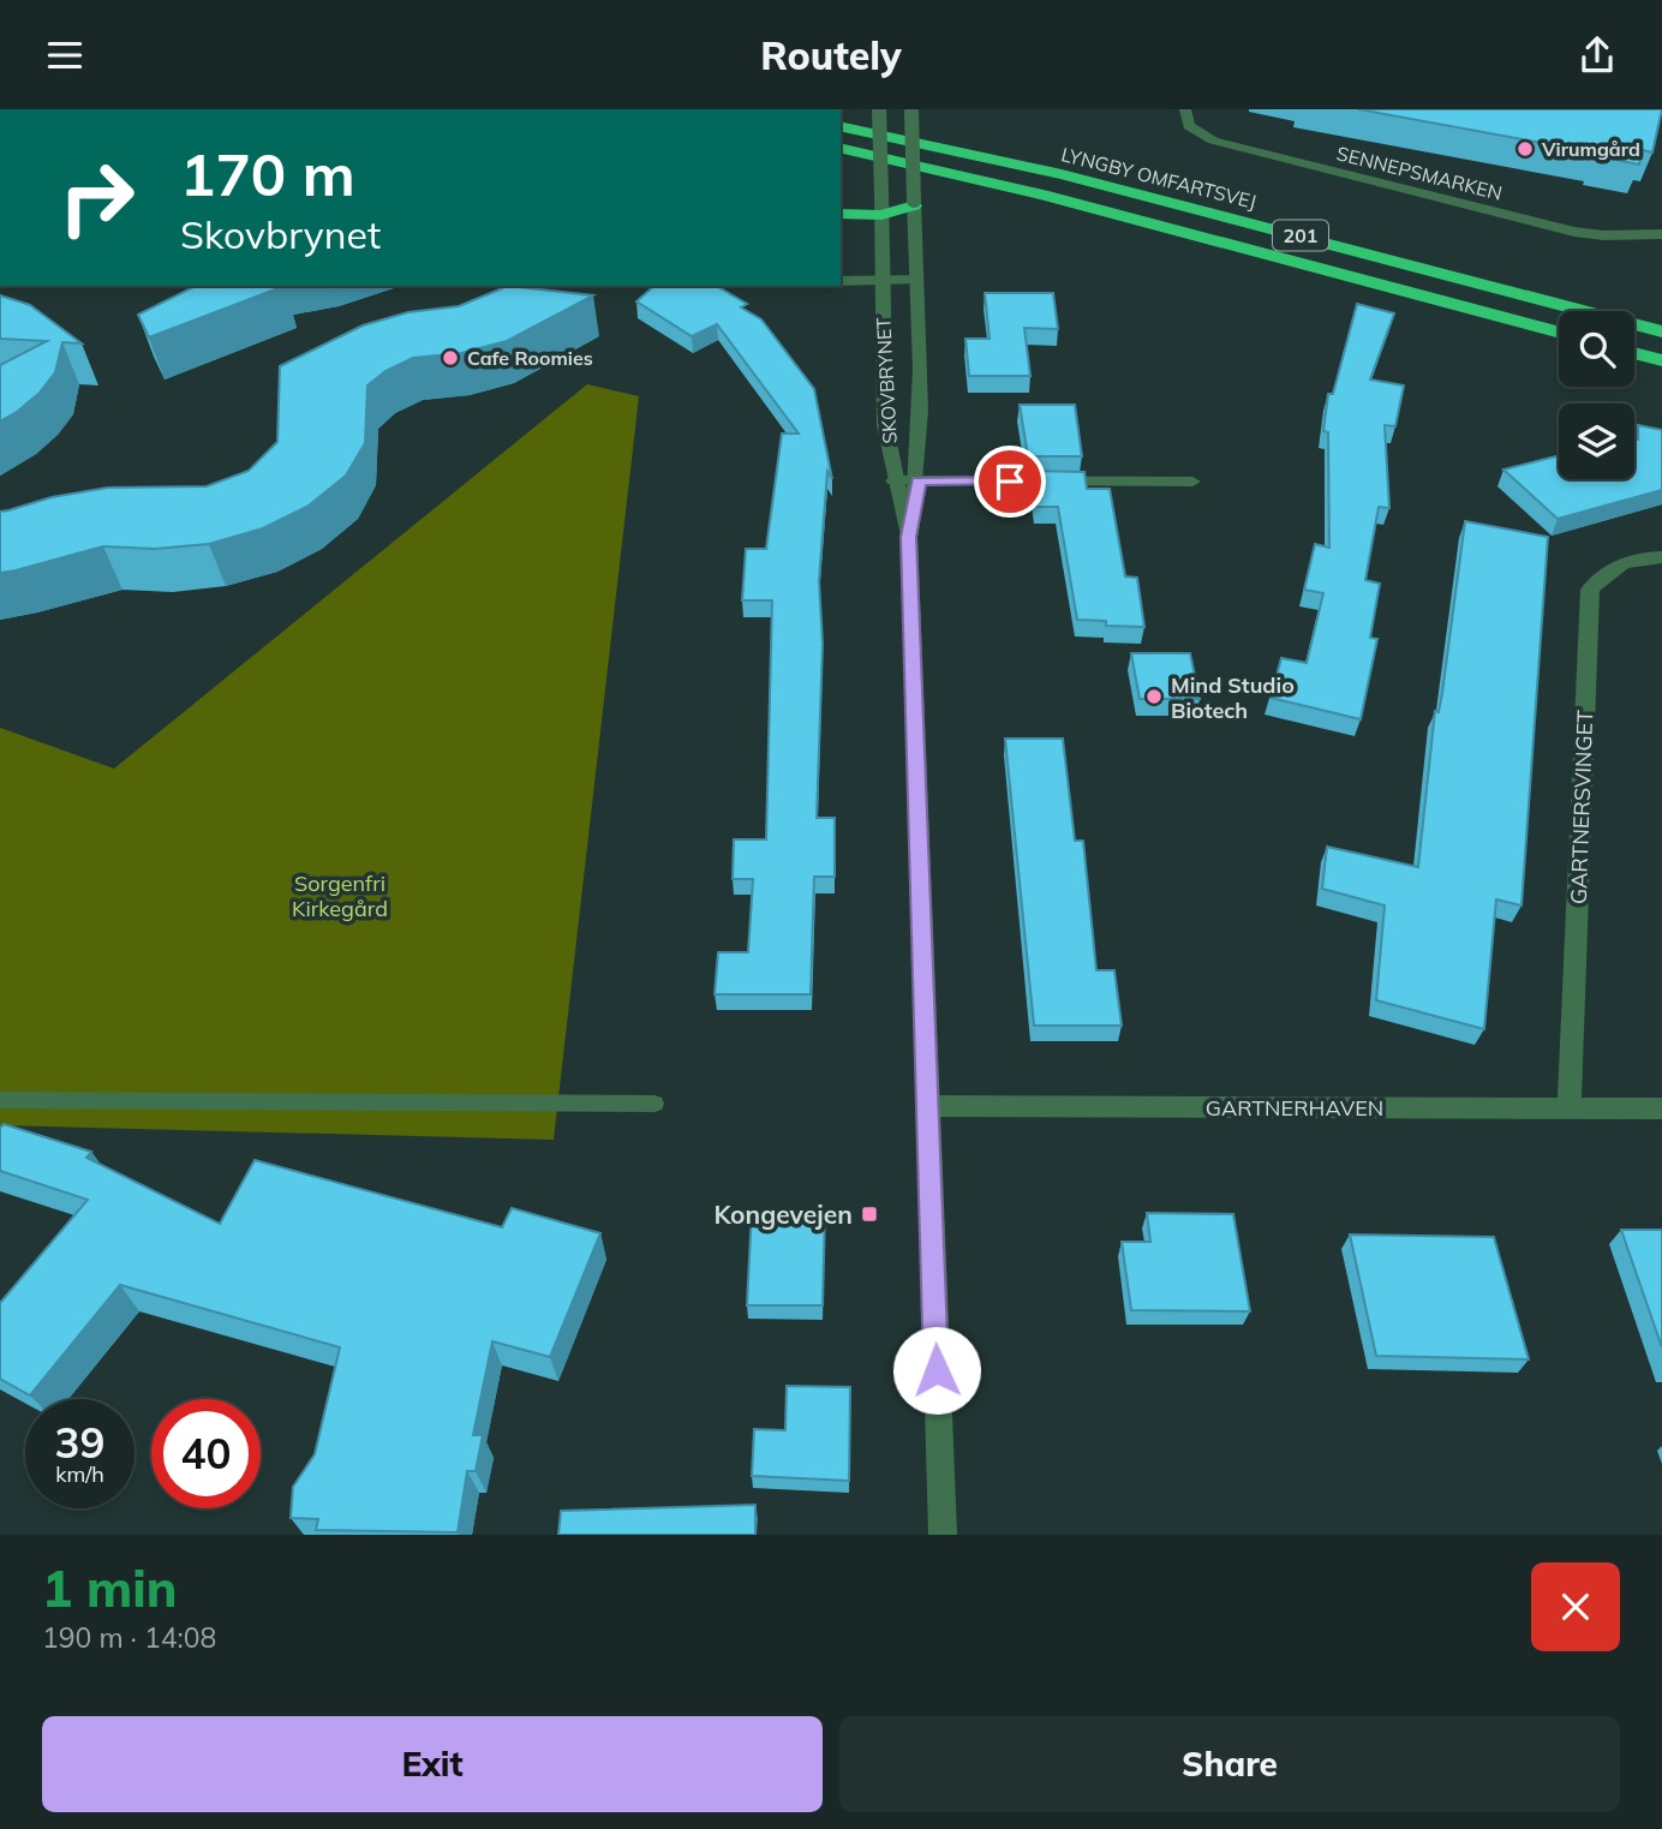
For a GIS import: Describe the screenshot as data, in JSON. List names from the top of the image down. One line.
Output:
{"streets":{"highway":["LYNGBY OMFARTSVEJ","201"],"street":["SENNEPSMARKEN","SKOVBRYNET","GARTNERSVINGET","GARTNERHAVEN"]},"crossings":[["SKOVBRYNET","GARTNERHAVEN"],["GARTNERSVINGET","GARTNERHAVEN"]],"parks":["Sorgenfri Kirkegård"],"places":{"other":["Virumgård","Cafe Roomies","Mind Studio Biotech"],"transit":["Kongevejen"]},"page":{"header":"Routely","turn":["170 m","Skovbrynet"],"speed":"39 km/h","limit":"40","heading":["1 min","190 m · 14:08"],"buttons":["Exit","Share"]}}
